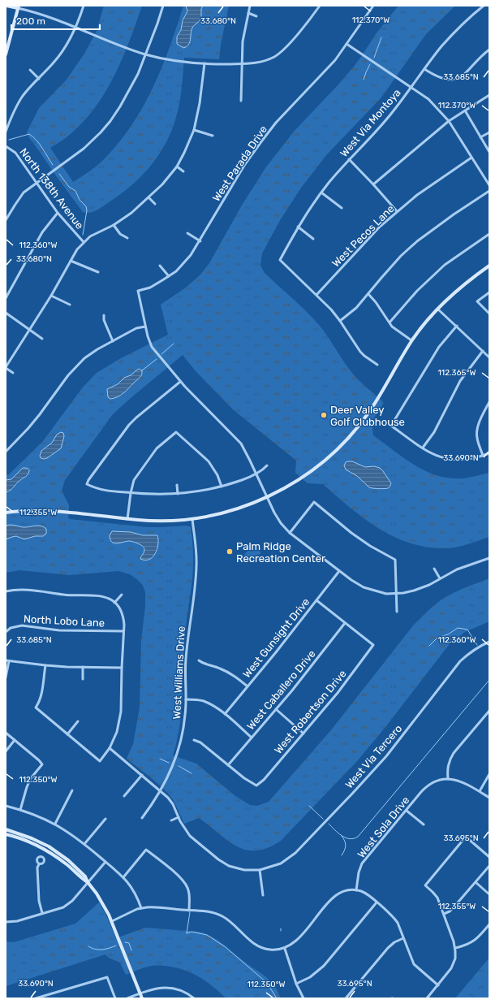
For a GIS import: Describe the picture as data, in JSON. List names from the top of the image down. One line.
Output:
{"streets":{"street":["West Via Montoya","West Parada Drive","North 138th Avenue","West Pecos Lane","North Lobo Lane","West Gunsight Drive","West Williams Drive","West Caballero Drive","West Robertson Drive","West Via Tercero","West Sola Drive"]},"crossings":[["West Via Montoya","West Pecos Lane"],["West Williams Drive","West Via Tercero"],["West Caballero Drive","West Robertson Drive"]],"places":["Deer Valley Golf Clubhouse","Palm Ridge Recreation Center"],"scale_bar":"200 m","coordinates":["112.370°W","33.680°N","33.685°N","112.360°W","112.365°W","33.690°N","112.355°W","112.350°W","33.695°N"]}
